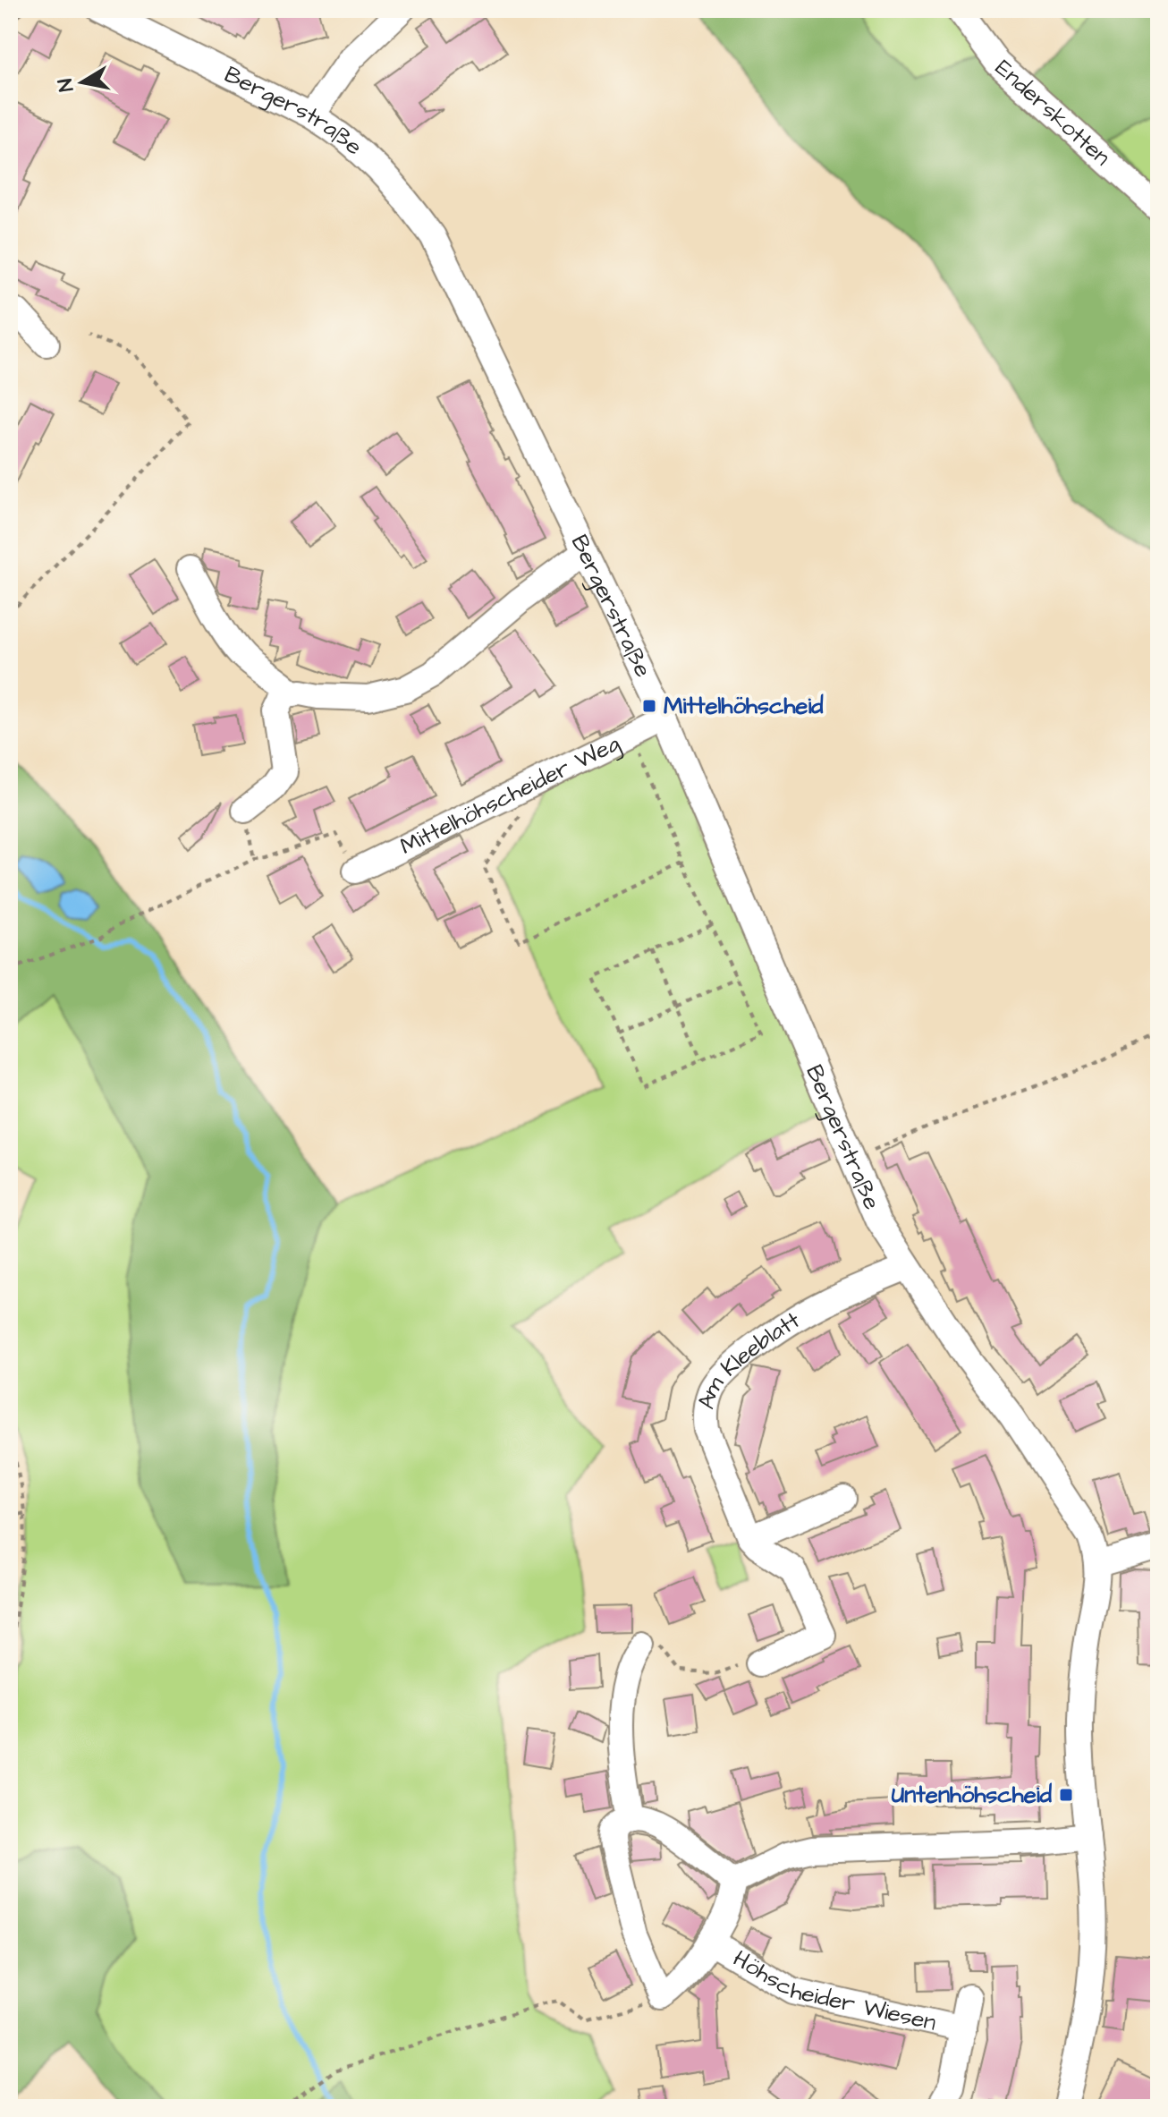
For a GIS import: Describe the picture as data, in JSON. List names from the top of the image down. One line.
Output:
{"streets":{"street":["Bergerstraße","Enderskotten","Mittelhöhscheider Weg","Am Kleeblatt","Höhscheider Wiesen"]},"crossings":[["Bergerstraße","Mittelhöhscheider Weg"],["Bergerstraße","Am Kleeblatt"]],"places":{"transit":["Mittelhöhscheid","Untenhöhscheid"]},"north":"left"}
